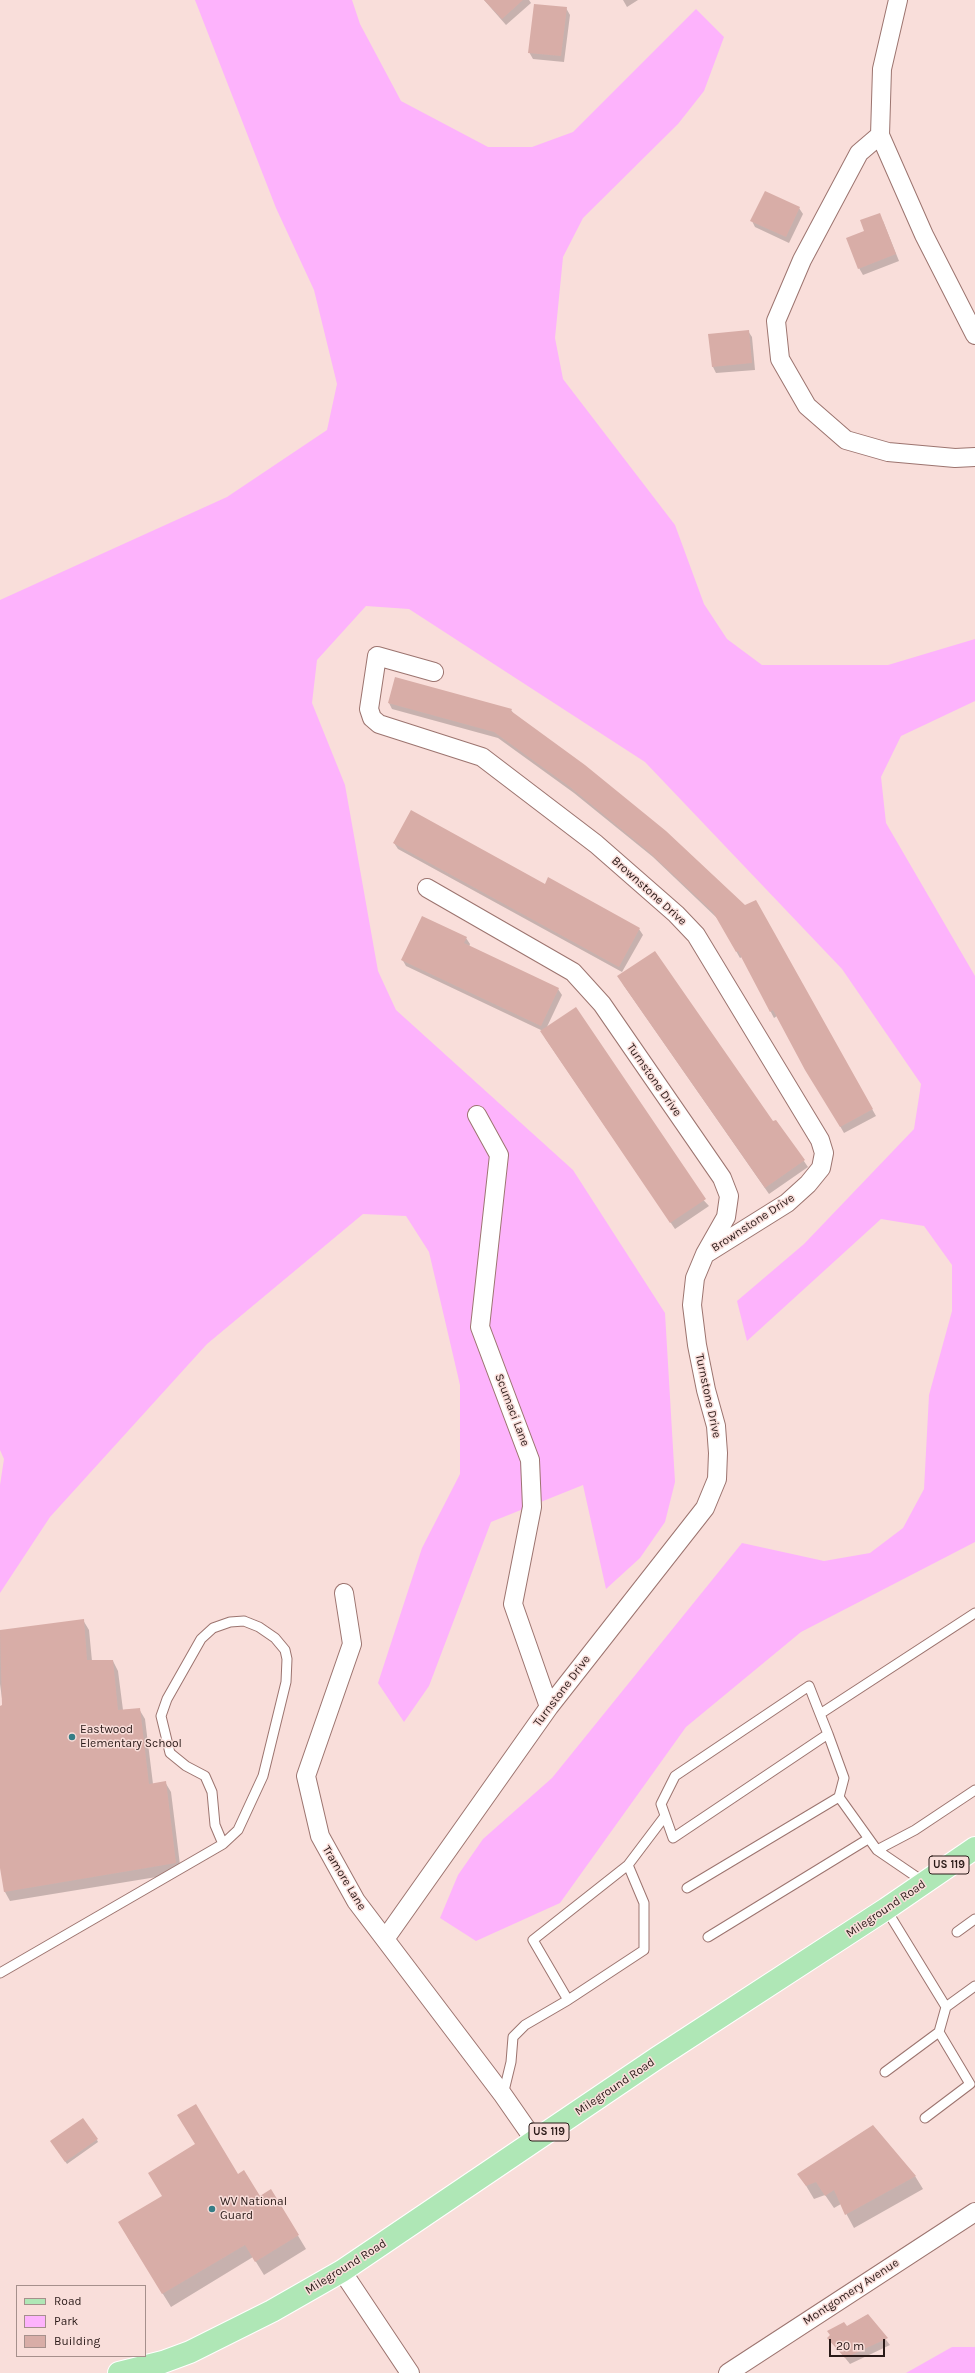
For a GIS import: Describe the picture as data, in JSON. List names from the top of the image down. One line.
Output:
{"streets":{"main road":["US 119","Mileground Road"],"street":["Brownstone Drive","Turnstone Drive","Scumaci Lane","Tramore Lane","Montgomery Avenue"]},"crossings":[["Brownstone Drive","Turnstone Drive"],["Turnstone Drive","Scumaci Lane"],["Turnstone Drive","Tramore Lane"],["Tramore Lane","Mileground Road"]],"places":["Eastwood Elementary School","WV National Guard"],"legend":["Road","Park","Building"],"scale_bar":"20 m"}
